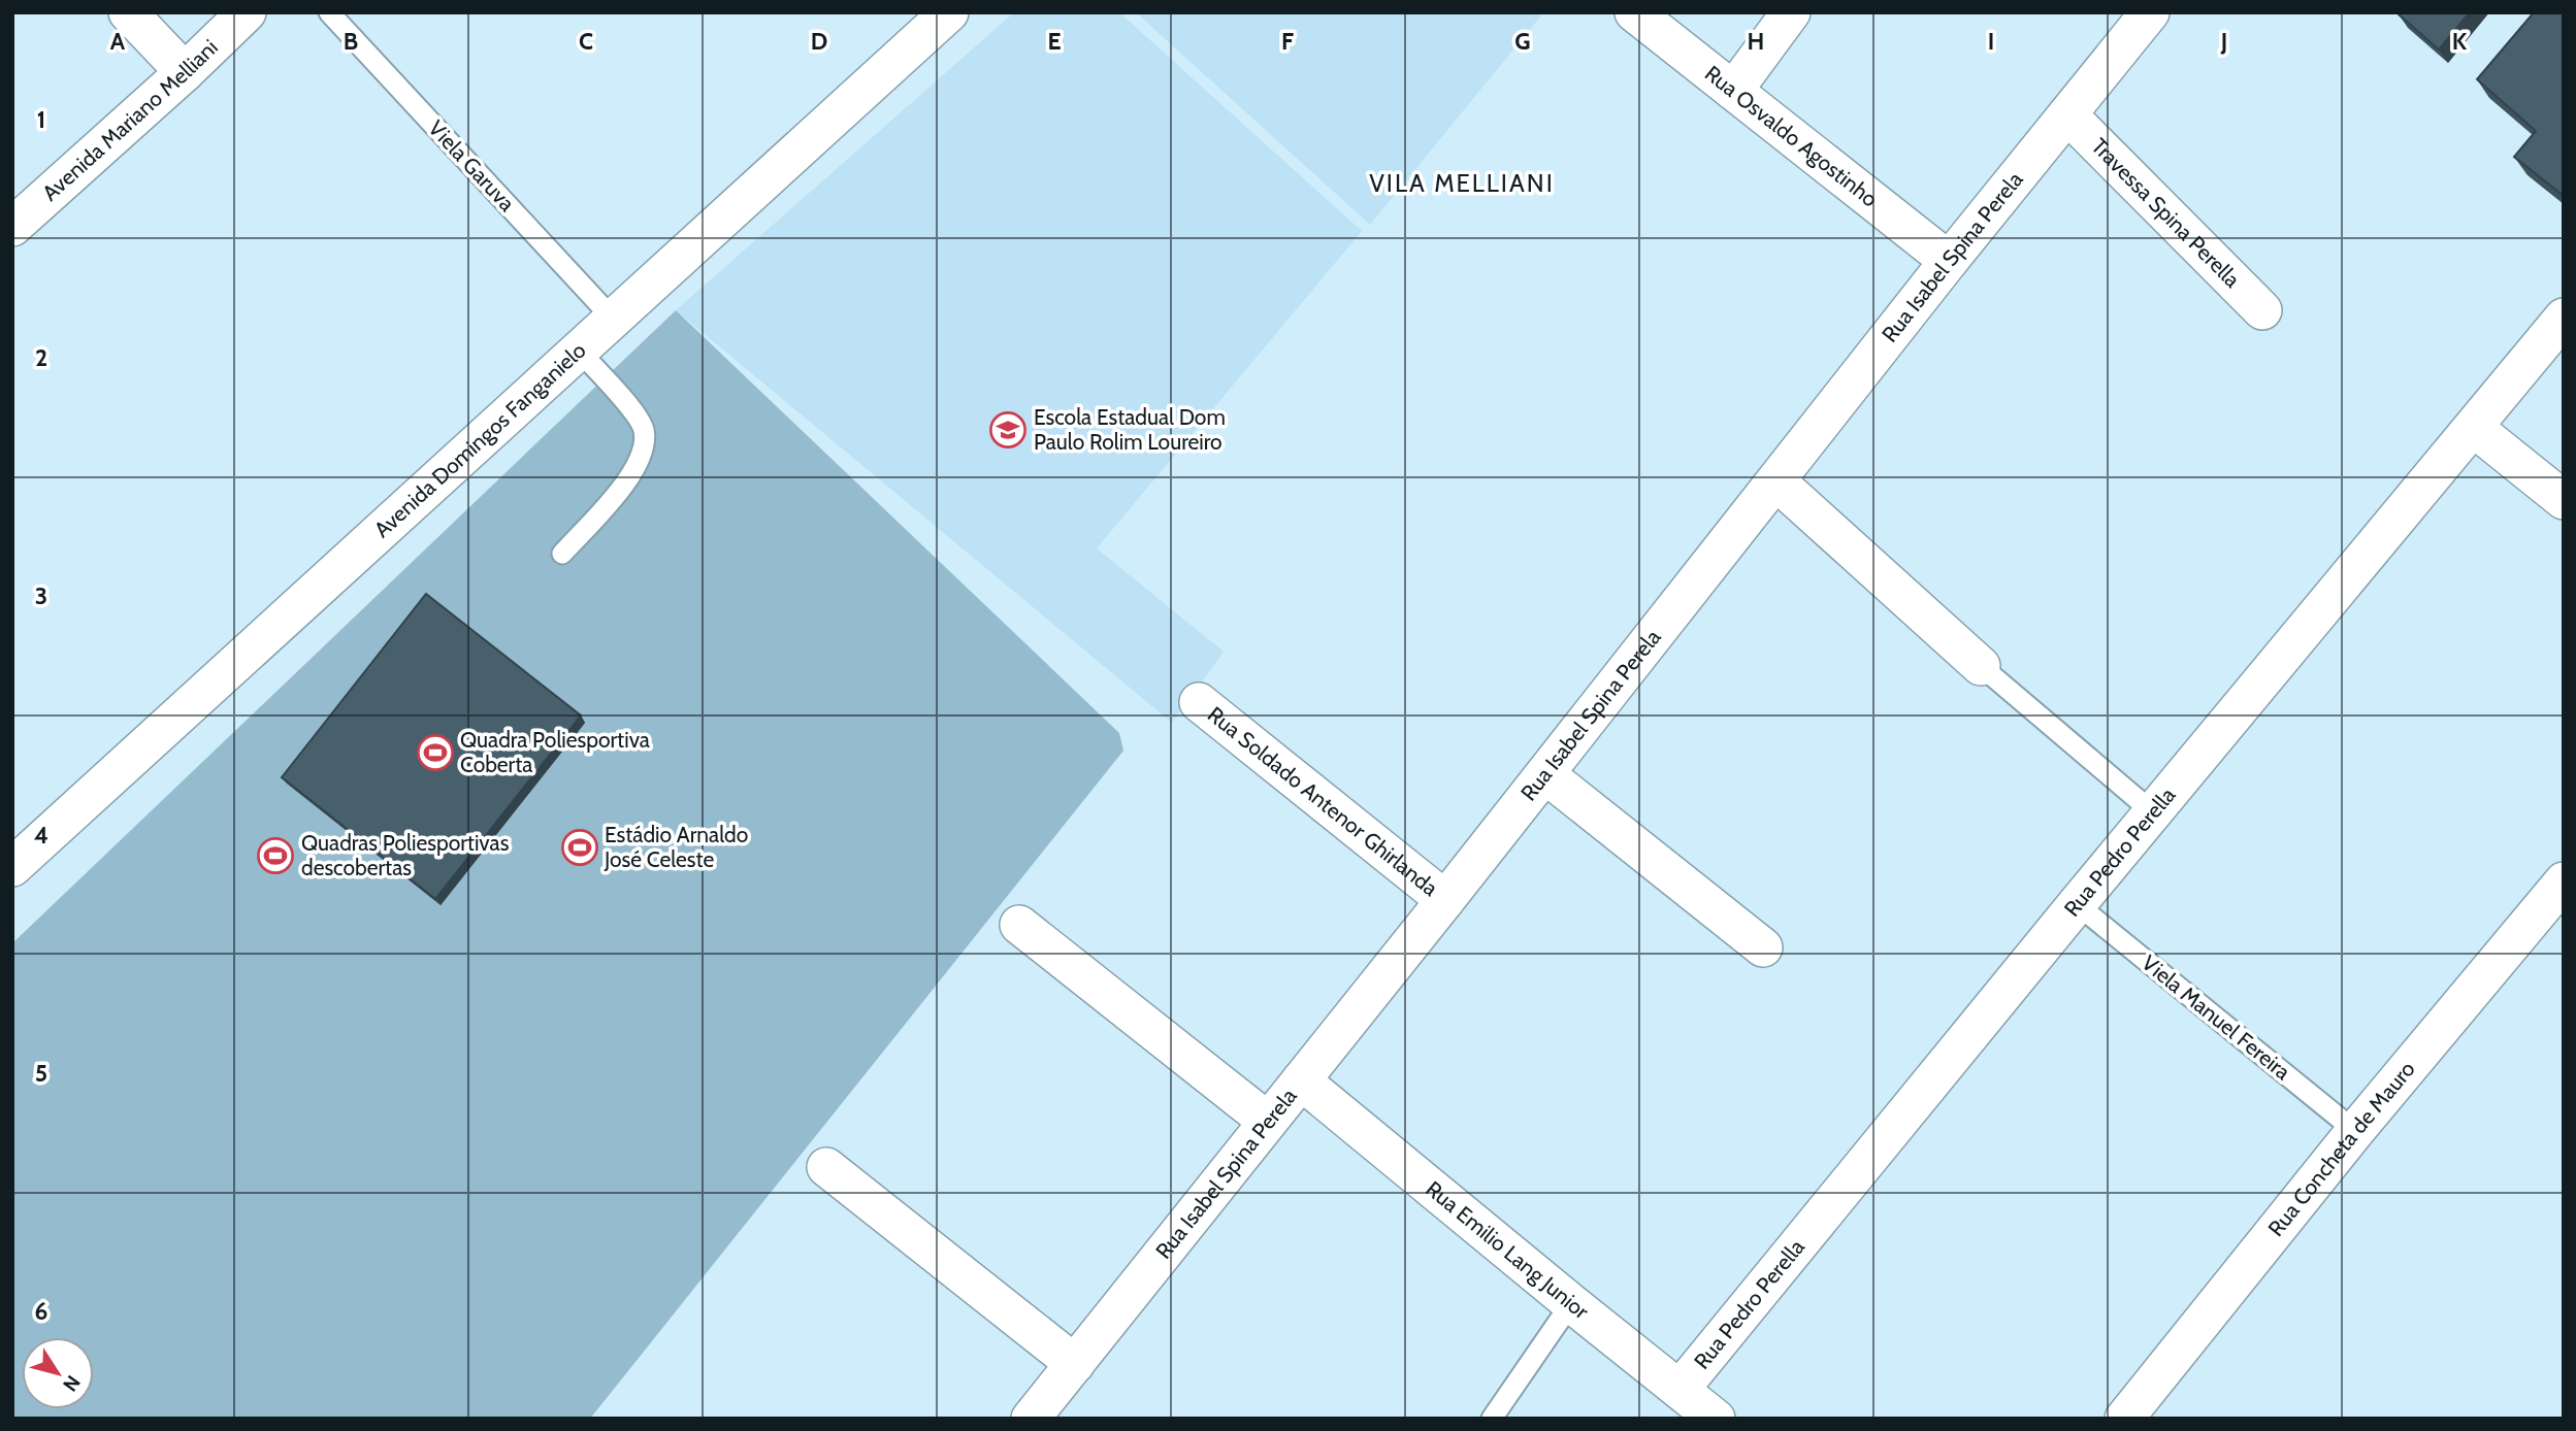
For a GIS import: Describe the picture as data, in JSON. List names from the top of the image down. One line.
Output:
{"streets":{"street":["Avenida Mariano Melliani","Rua Osvaldo Agostinho","Travessa Spina Perella","Rua Isabel Spina Perela","Avenida Domingos Fanganielo","Rua Soldado Antenor Ghirlanda","Rua Pedro Perella","Rua Concheta de Mauro","Rua Emilio Lang Junior"],"lane":["Viela Garuva","Viela Manuel Fereira"]},"crossings":[["Rua Osvaldo Agostinho","Rua Isabel Spina Perela"],["Viela Garuva","Avenida Domingos Fanganielo"],["Travessa Spina Perella","Rua Isabel Spina Perela"],["Rua Isabel Spina Perela","Rua Soldado Antenor Ghirlanda"],["Rua Isabel Spina Perela","Rua Emilio Lang Junior"],["Rua Pedro Perella","Viela Manuel Fereira"],["Rua Pedro Perella","Rua Emilio Lang Junior"],["Viela Manuel Fereira","Rua Concheta de Mauro"]],"districts":["VILA MELLIANI"],"places":{"school or university":["Escola Estadual Dom Paulo Rolim Loureiro"],"sports":["Quadra Poliesportiva Coberta","Estádio Arnaldo José Celeste","Quadras Poliesportivas descobertas"]},"north":"bottom right","grid":{"columns":["A","B","C","D","E","F","G","H","I","J","K"],"rows":["1","2","3","4","5","6"]}}
